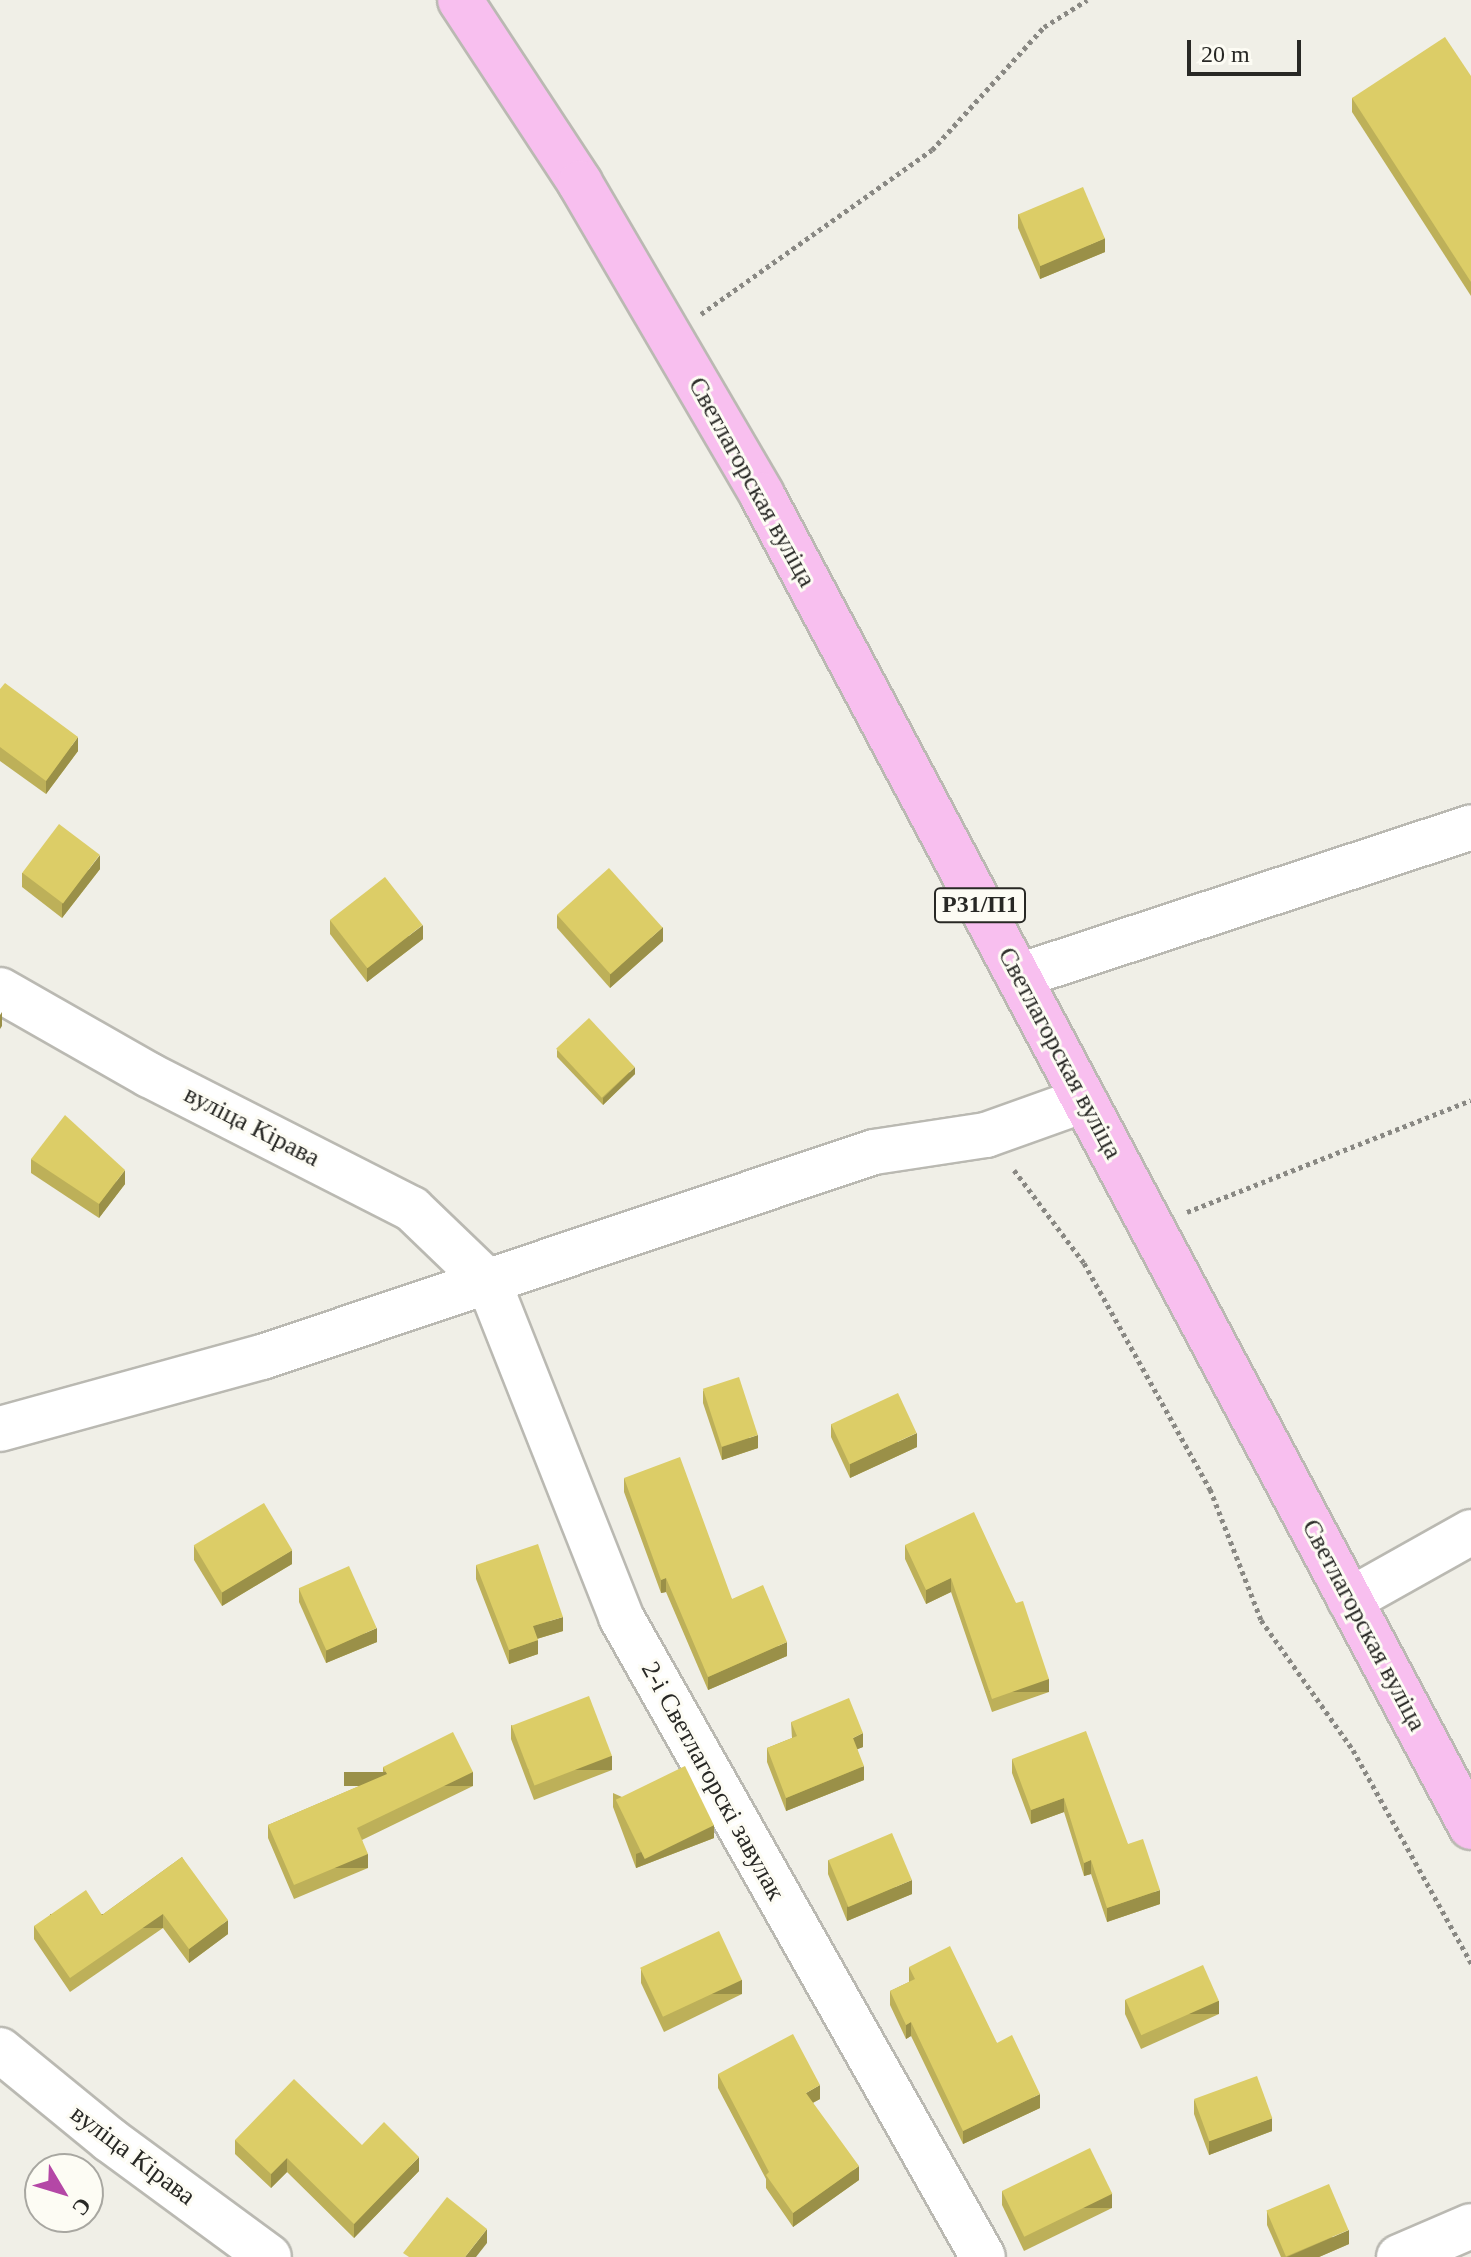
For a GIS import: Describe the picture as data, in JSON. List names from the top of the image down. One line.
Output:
{"streets":{"main road":["Светлагорская вуліца","Р31/П1"],"street":["вуліца Кірава","2-і Светлагорскі завулак"]},"crossings":[["вуліца Кірава","2-і Светлагорскі завулак"]],"scale_bar":"20 m","north":"bottom right"}
